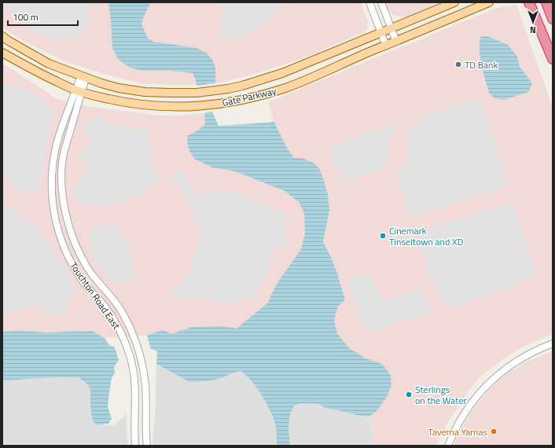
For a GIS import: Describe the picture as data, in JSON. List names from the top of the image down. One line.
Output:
{"streets":{"main road":["Gate Parkway"],"street":["Touchton Road East"]},"crossings":[["Gate Parkway","Touchton Road East"]],"places":["TD Bank","Cinemark Tinseltown and XD","Sterlings on the Water","Taverna Yamas"],"scale_bar":"100 m","north":"bottom"}
